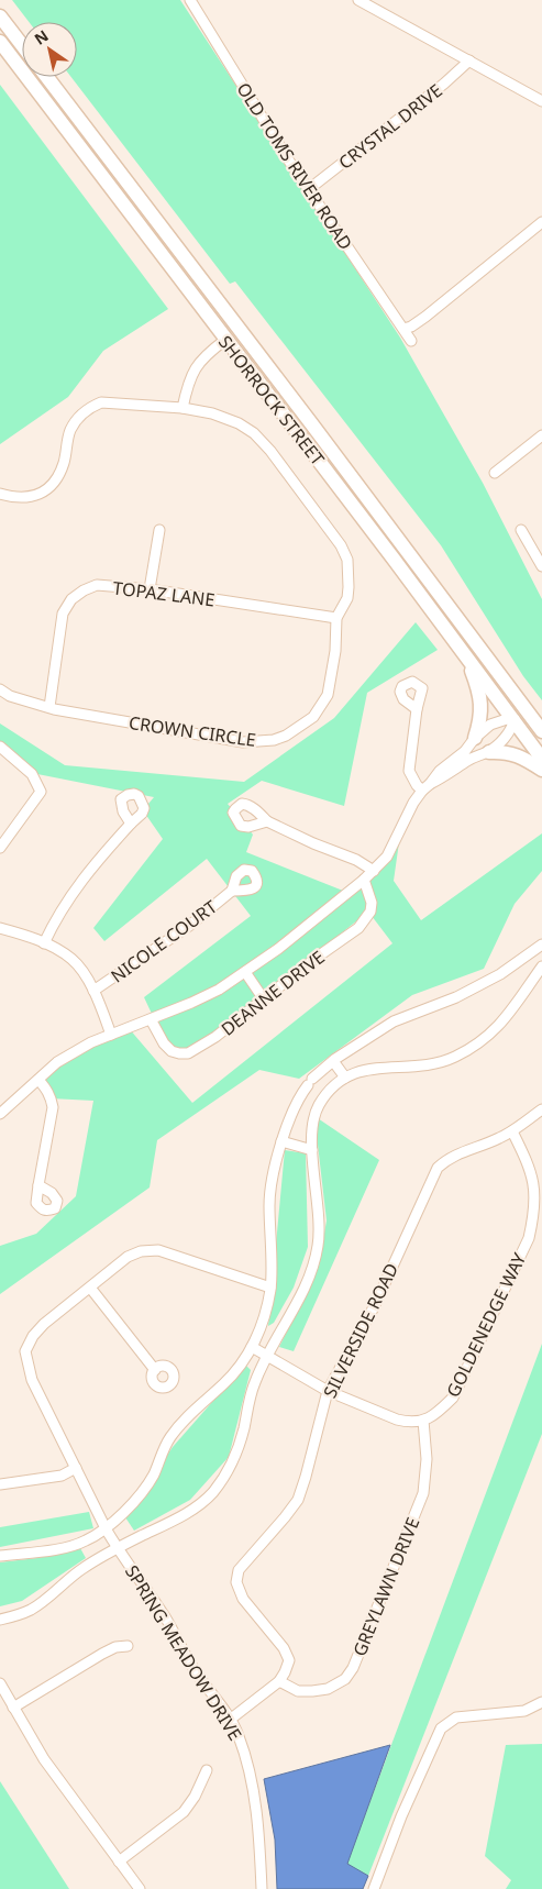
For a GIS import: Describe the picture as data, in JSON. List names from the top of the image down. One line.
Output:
{"streets":{"main road":["SHORROCK STREET"],"street":["CRYSTAL DRIVE","OLD TOMS RIVER ROAD","TOPAZ LANE","CROWN CIRCLE","NICOLE COURT","DEANNE DRIVE","GOLDENEDGE WAY","SILVERSIDE ROAD","GREYLAWN DRIVE","SPRING MEADOW DRIVE"]},"crossings":[["CRYSTAL DRIVE","OLD TOMS RIVER ROAD"],["TOPAZ LANE","CROWN CIRCLE"],["GOLDENEDGE WAY","SILVERSIDE ROAD"],["GOLDENEDGE WAY","GREYLAWN DRIVE"],["SILVERSIDE ROAD","GREYLAWN DRIVE"]],"north":"top left"}
